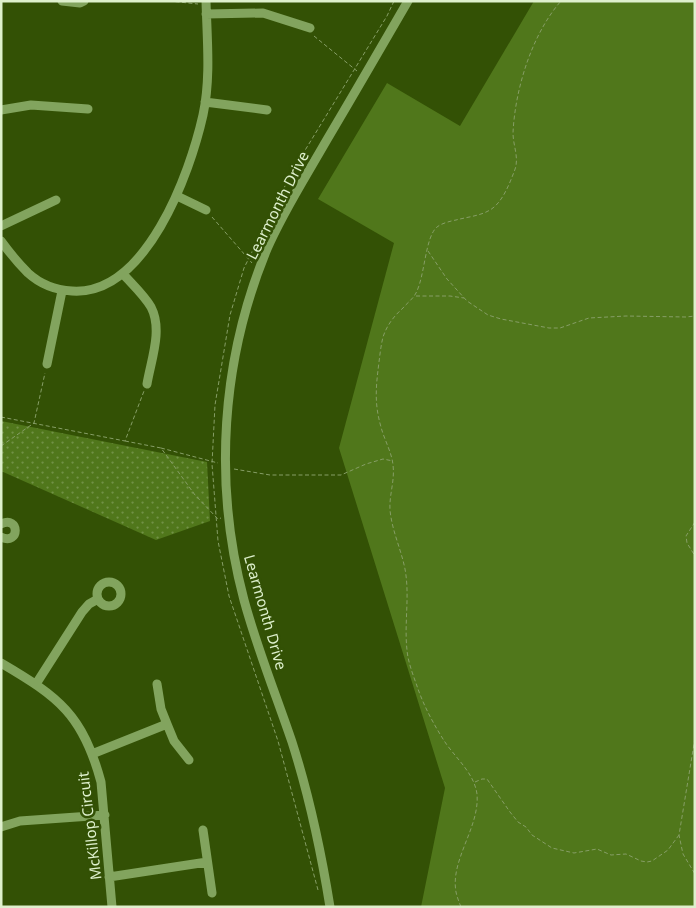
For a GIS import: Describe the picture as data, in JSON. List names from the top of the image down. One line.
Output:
{"streets":{"street":["Learmonth Drive","McKillop Circuit"]}}
